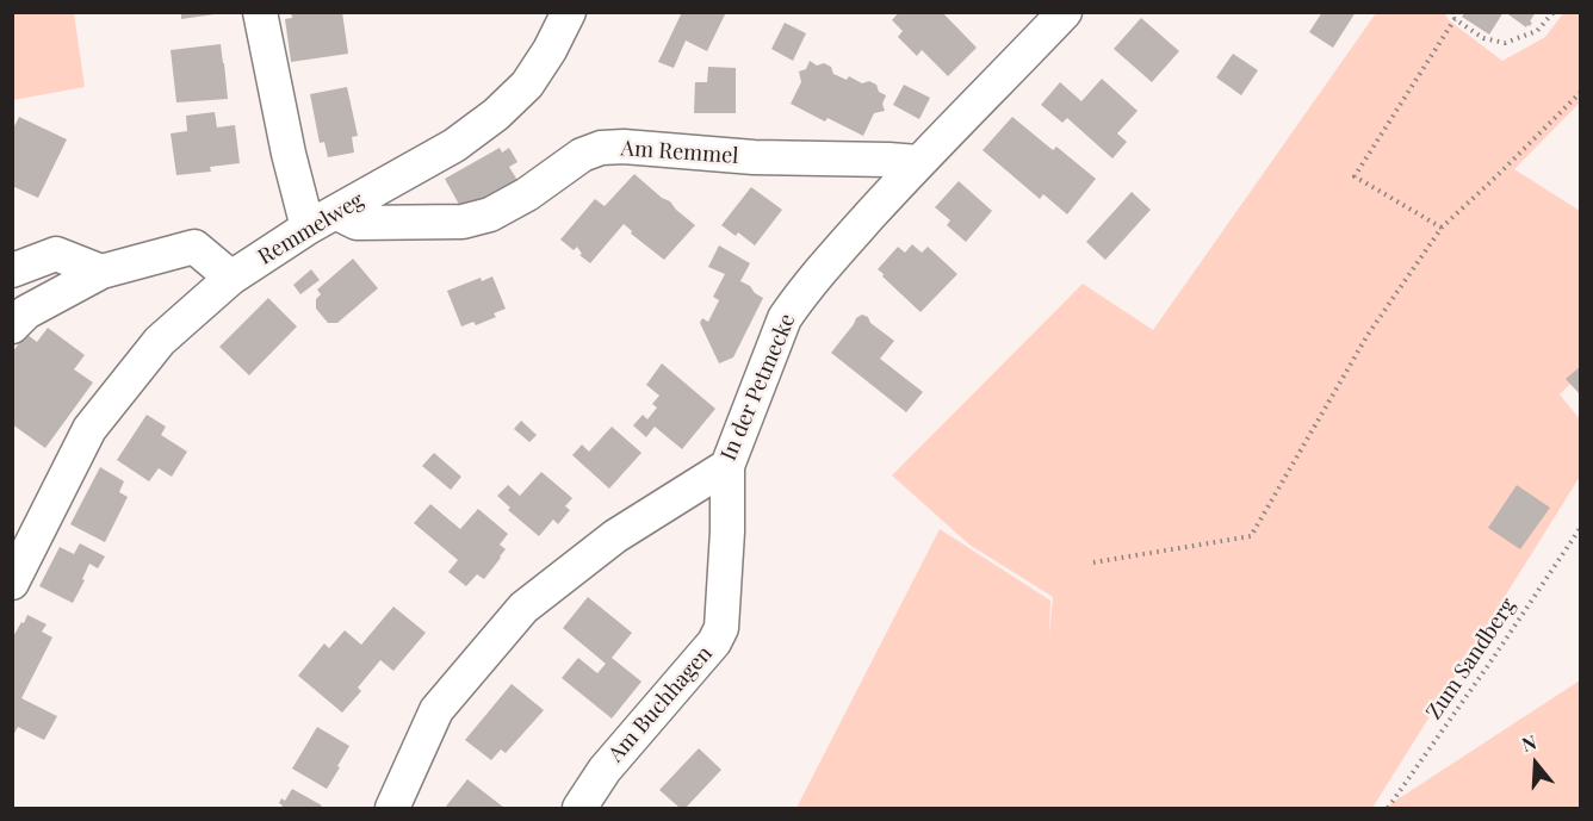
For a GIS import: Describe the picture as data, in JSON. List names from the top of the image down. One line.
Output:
{"streets":{"street":["Am Remmel","Remmelweg","In der Petmecke","Am Buchhagen"],"path":["Zum Sandberg"]},"crossings":[["Am Remmel","Remmelweg"],["Am Remmel","In der Petmecke"],["In der Petmecke","Am Buchhagen"]],"north":"top"}
